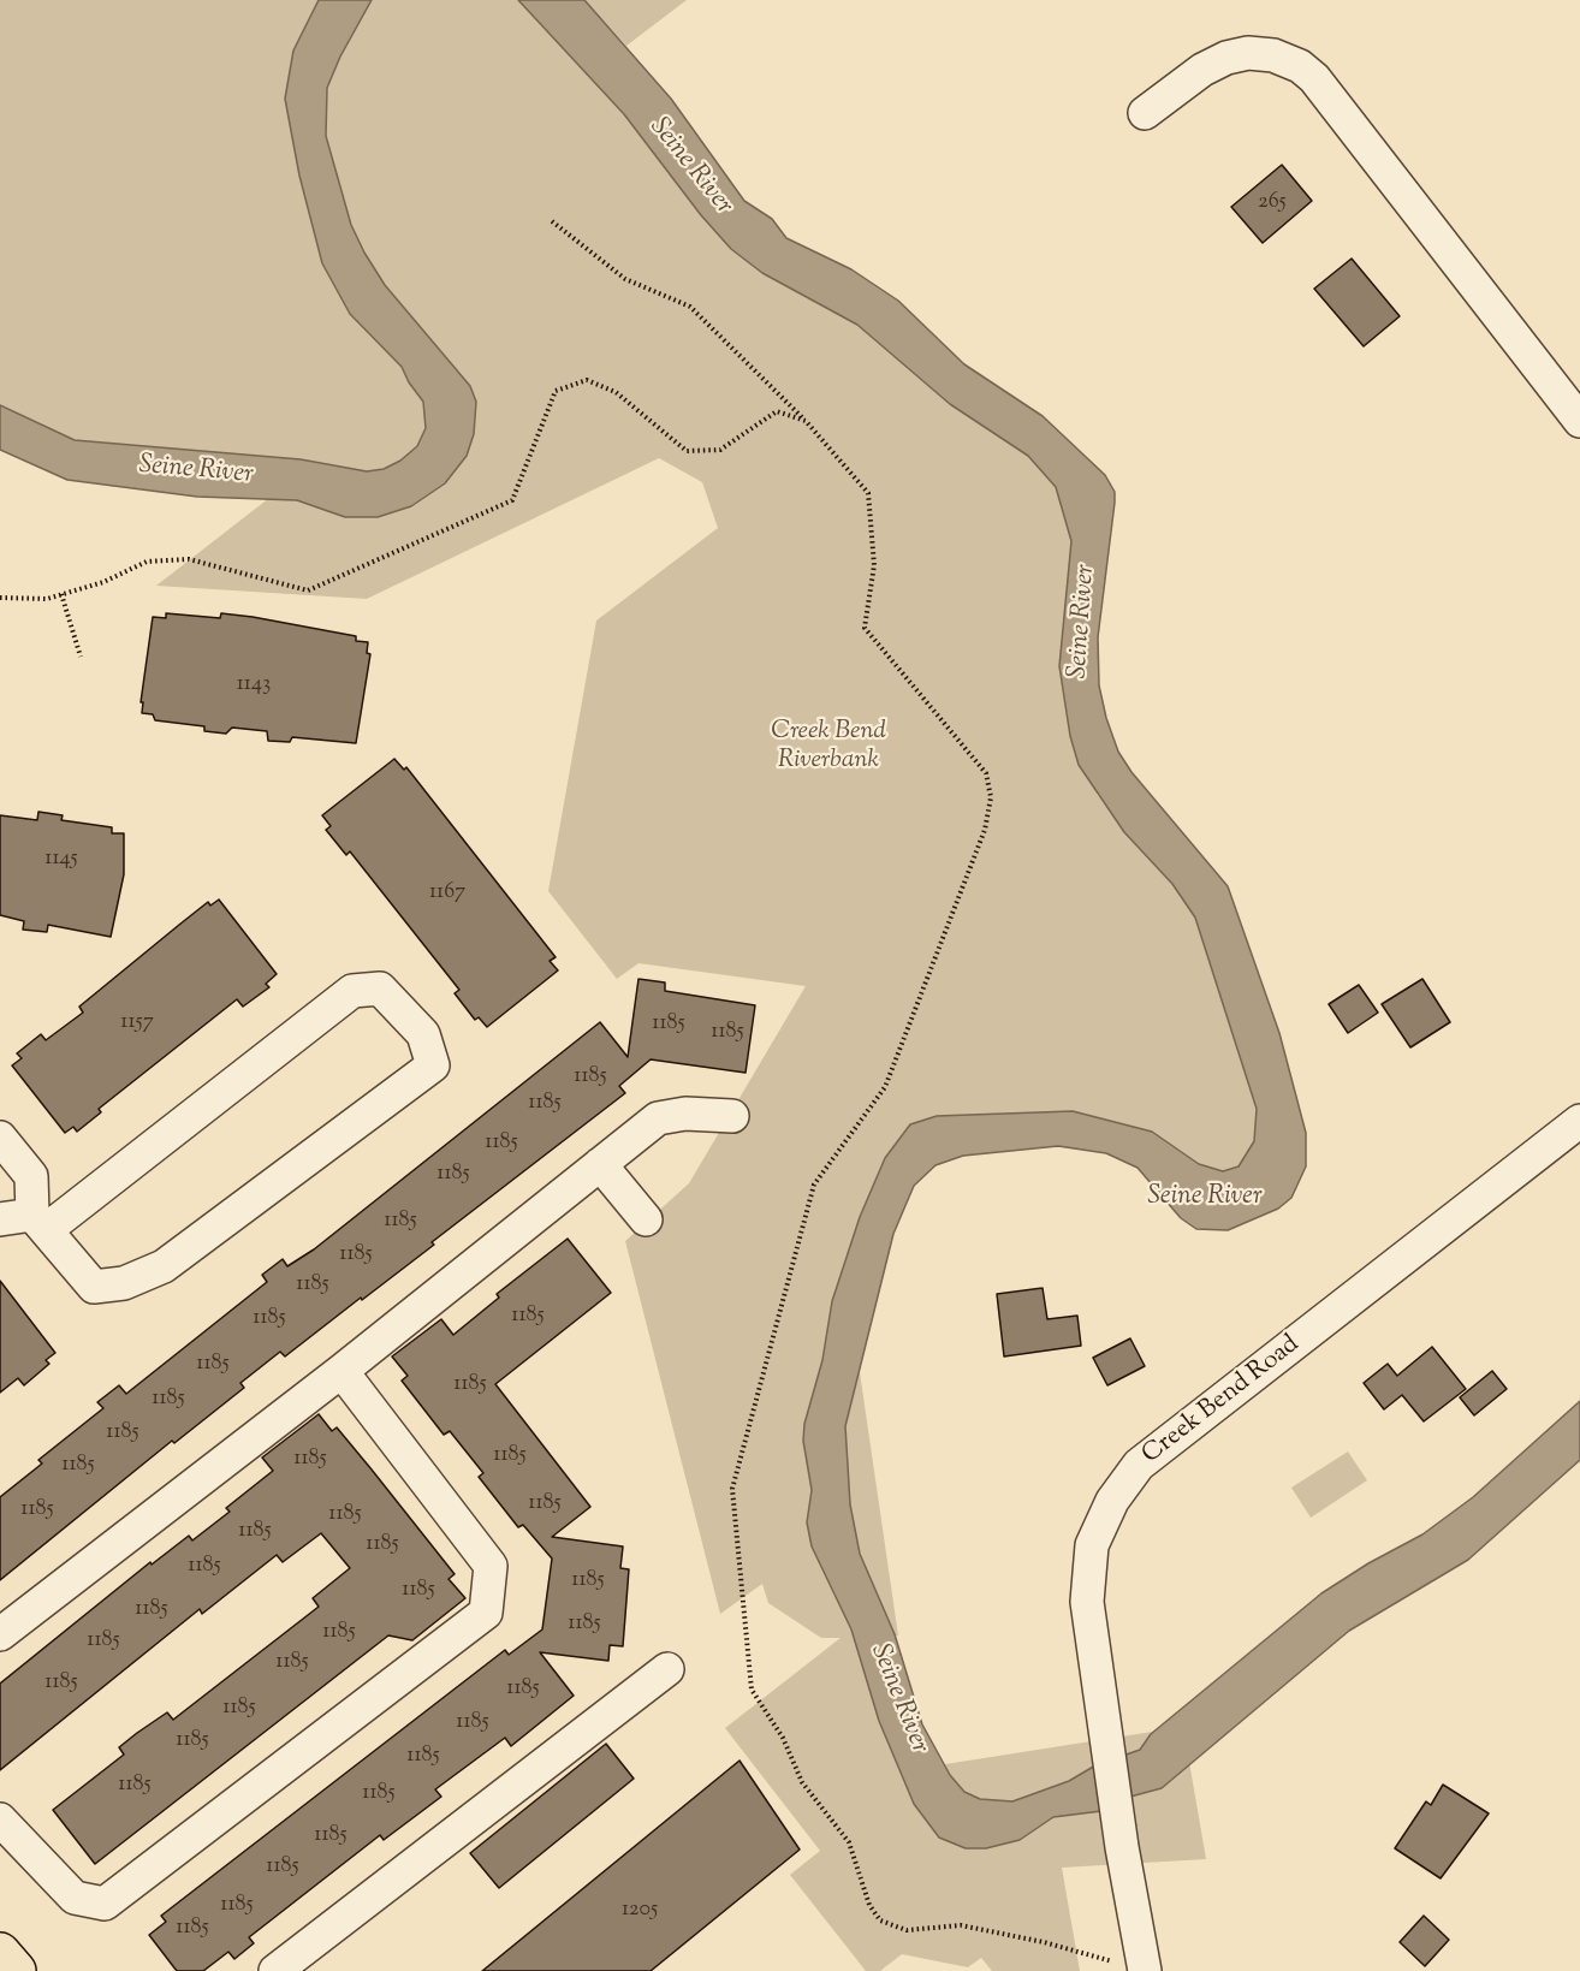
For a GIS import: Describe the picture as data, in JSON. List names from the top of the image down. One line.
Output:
{"streets":{"street":["Creek Bend Road"]},"water":["Seine River"],"parks":["Creek Bend Riverbank"],"house_numbers":["265","1143","1145","1167","1157","1185","1185","1185","1185","1185","1185","1185","1185","1185","1185","1185","1185","1185","1185","1185","1185","1185","1185","1185","1185","1185","1185","1185","1185","1185","1185","1185","1185","1185","1185","1185","1185","1185","1185","1185","1185","1185","1185","1185","1185","1185","1185","1205","1185"]}
